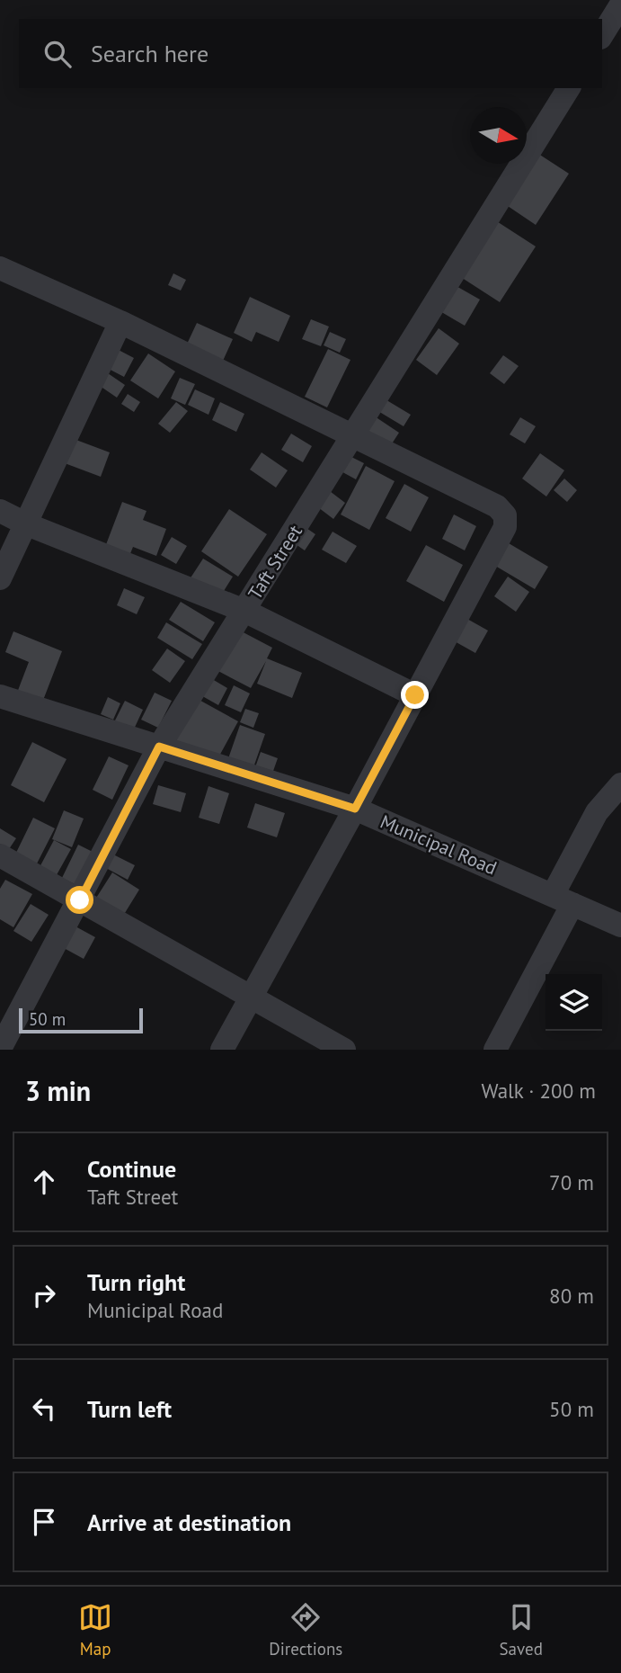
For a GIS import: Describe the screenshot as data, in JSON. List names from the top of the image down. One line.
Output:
{"streets":{"street":["Taft Street","Municipal Road"]},"crossings":[["Taft Street","Municipal Road"]],"scale_bar":"50 m","north":"right","page":{"search":"Search here","scale":"50 m","heading":["3 min","Walk · 200 m"],"list":[["Continue","Taft Street","70 m"],["Turn right","Municipal Road","80 m"],["Turn left","50 m"],"Arrive at destination"],"nav":["Map","Directions","Saved"]}}
